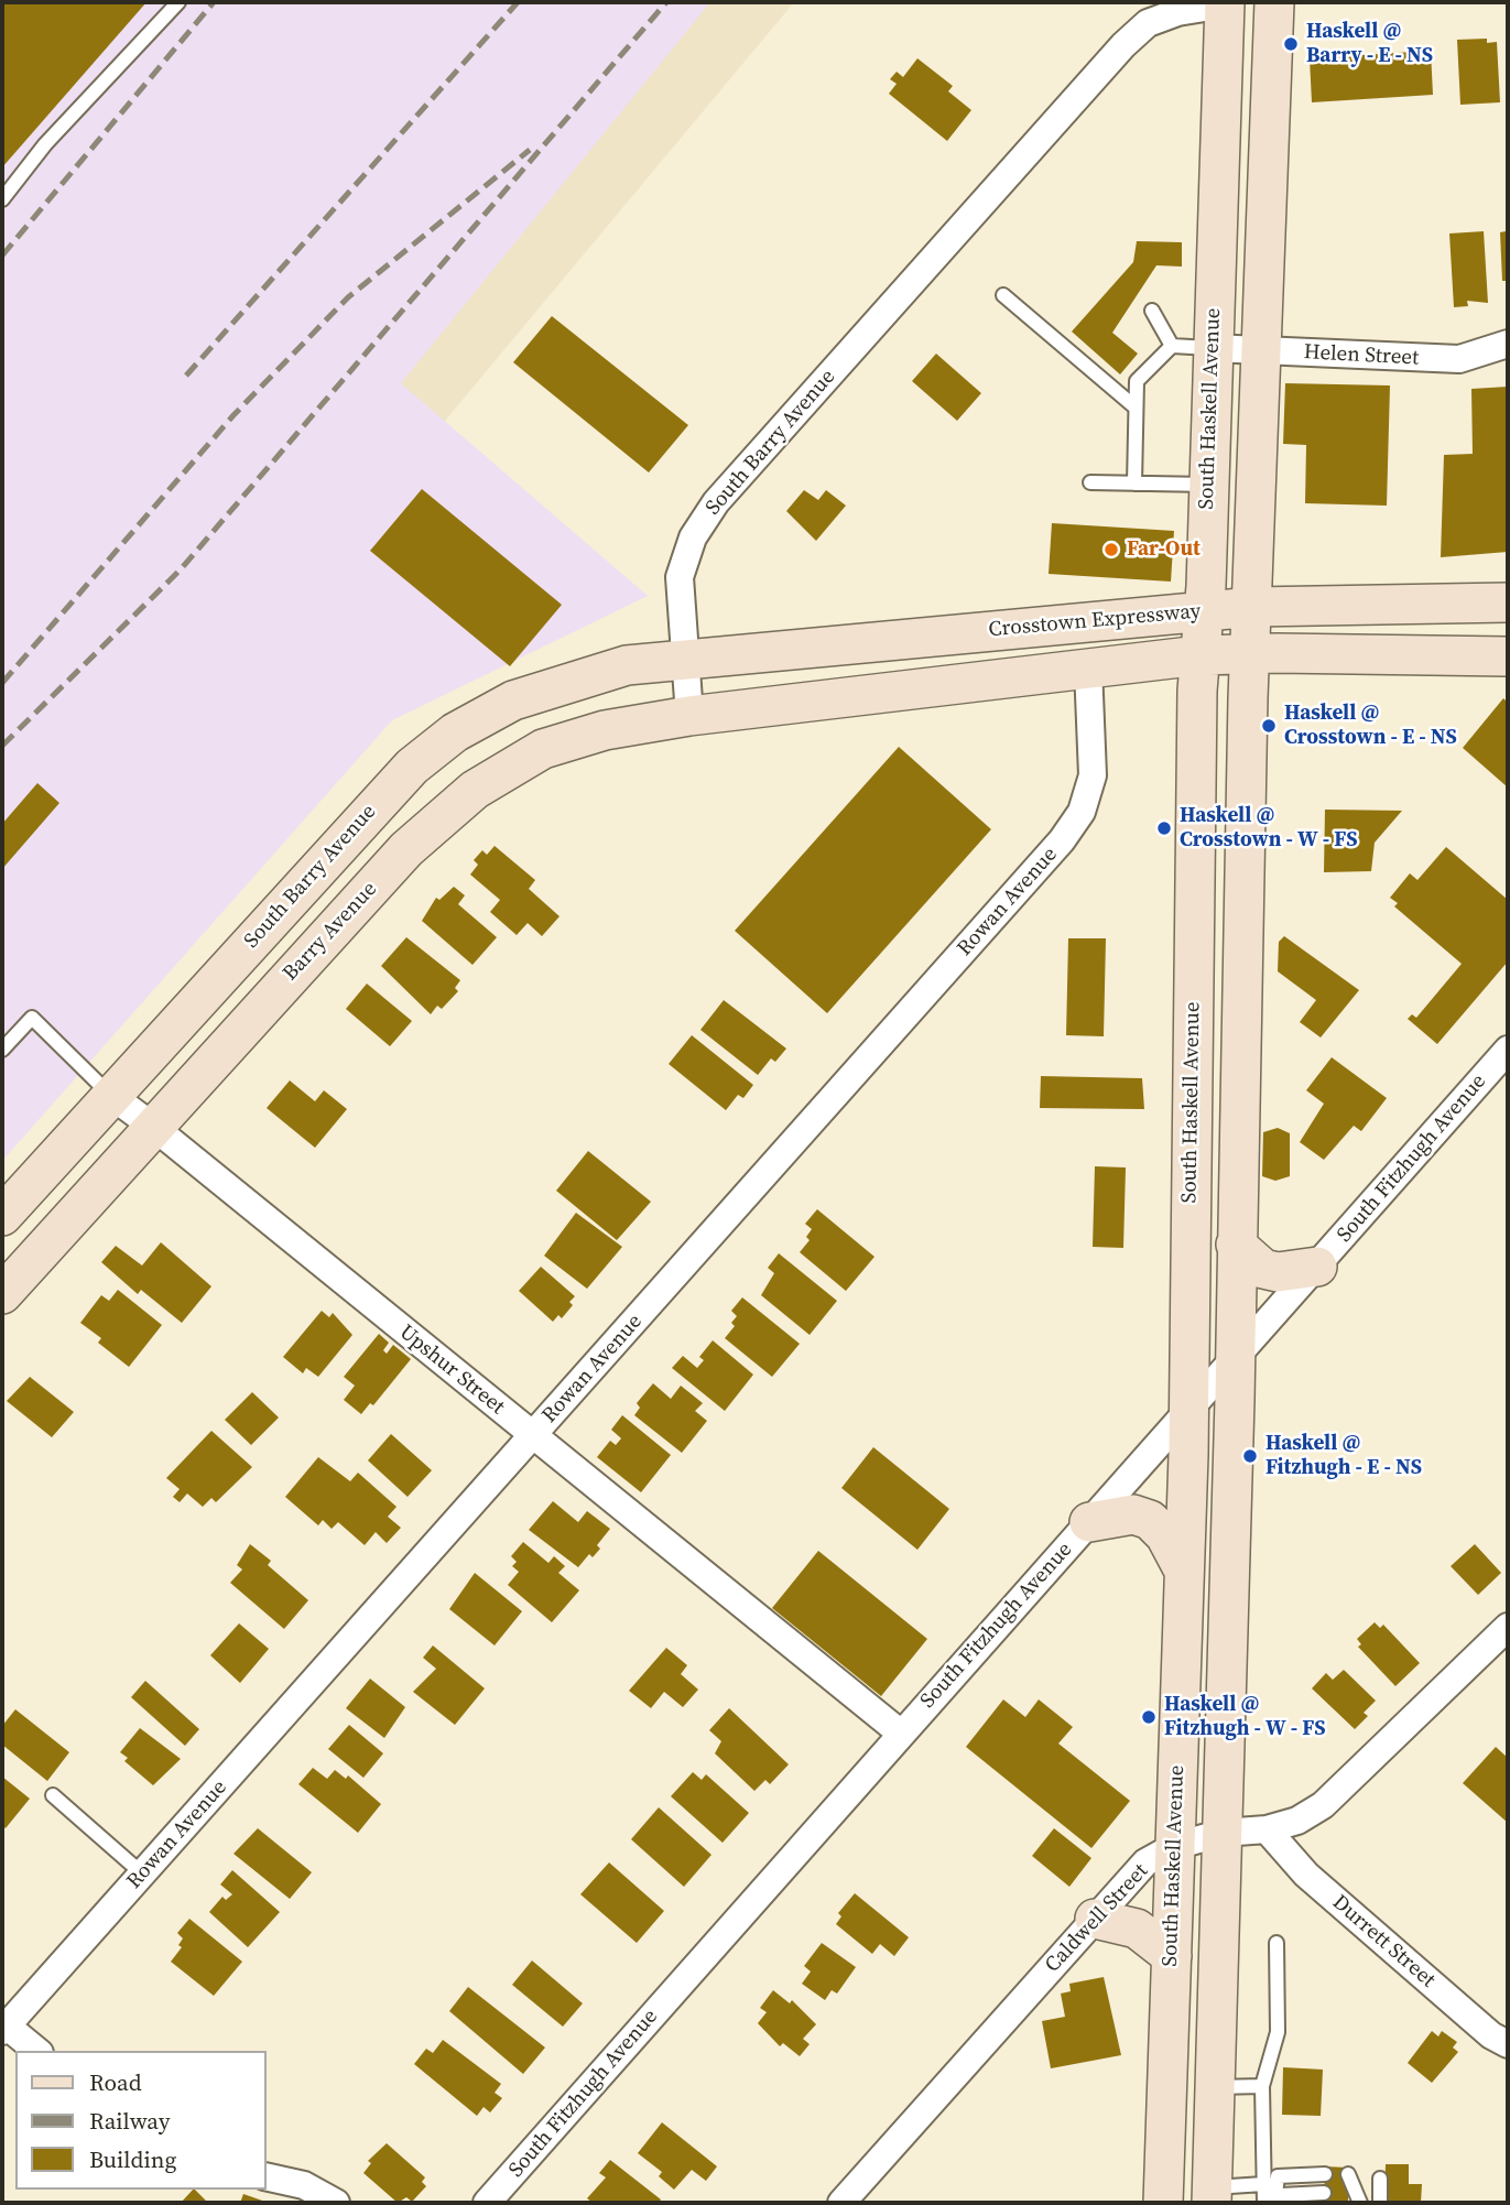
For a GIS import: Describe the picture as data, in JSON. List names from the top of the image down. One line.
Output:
{"streets":{"main road":["South Haskell Avenue","South Barry Avenue","Crosstown Expressway","Barry Avenue"],"street":["Helen Street","Rowan Avenue","South Fitzhugh Avenue","Upshur Street","Caldwell Street","Durrett Street"]},"crossings":[["Helen Street","South Haskell Avenue"],["South Haskell Avenue","South Barry Avenue"],["South Haskell Avenue","Crosstown Expressway"],["South Haskell Avenue","South Fitzhugh Avenue"],["South Haskell Avenue","Caldwell Street"],["South Barry Avenue","Crosstown Expressway"],["South Barry Avenue","Upshur Street"],["Crosstown Expressway","Rowan Avenue"],["Crosstown Expressway","Barry Avenue"],["Rowan Avenue","Upshur Street"],["Barry Avenue","Upshur Street"],["South Fitzhugh Avenue","Upshur Street"],["Caldwell Street","Durrett Street"]],"places":["Haskell @ Barry - E - NS","Far-Out","Haskell @ Crosstown - E - NS","Haskell @ Crosstown - W - FS","Haskell @ Fitzhugh - E - NS","Haskell @ Fitzhugh - W - FS"],"legend":["Road","Railway","Building"]}
